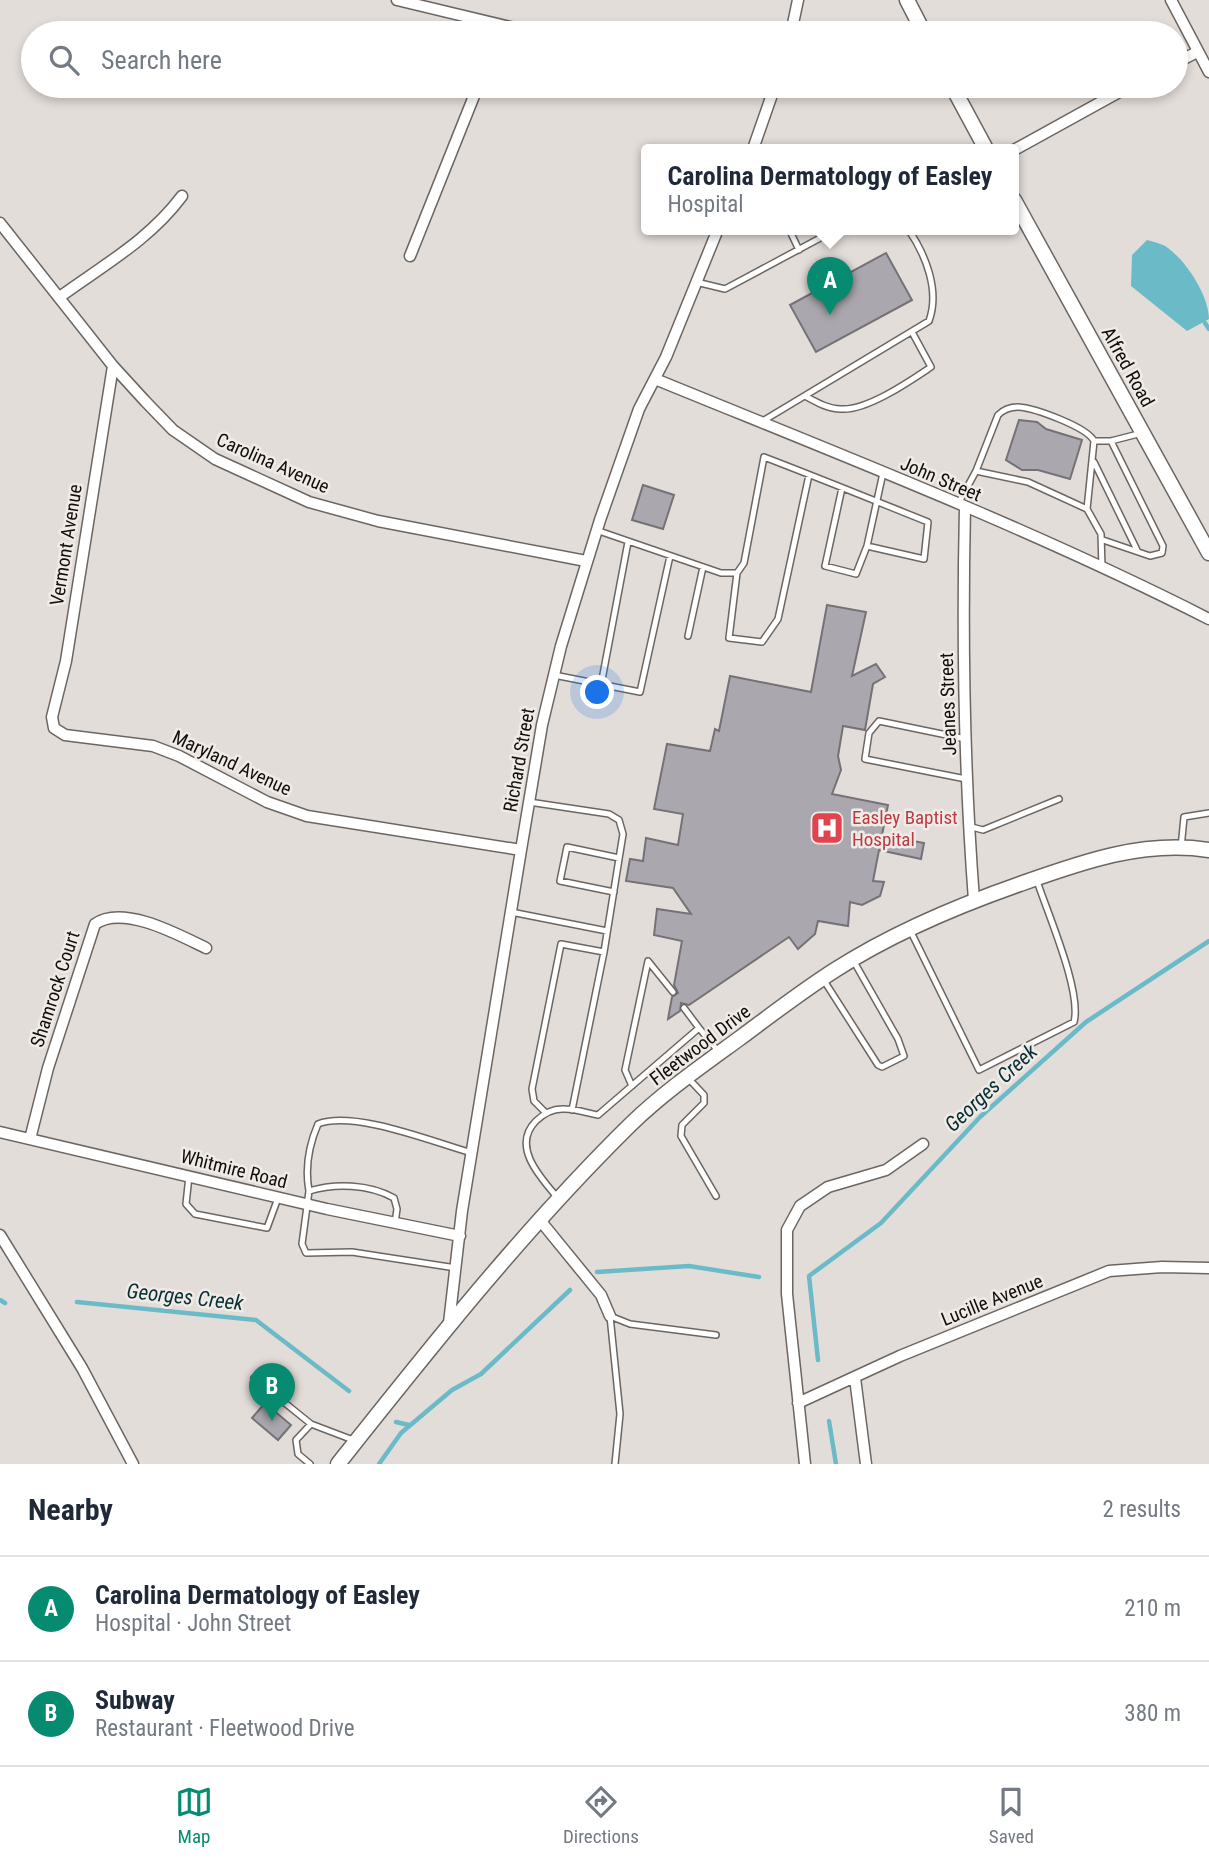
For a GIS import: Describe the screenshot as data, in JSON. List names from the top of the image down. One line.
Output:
{"streets":{"street":["Alfred Road","Carolina Avenue","John Street","Vermont Avenue","Jeanes Street","Richard Street","Maryland Avenue","Shamrock Court","Fleetwood Drive","Whitmire Road","Lucille Avenue"]},"crossings":[["Carolina Avenue","Vermont Avenue"],["Carolina Avenue","Richard Street"],["John Street","Jeanes Street"],["John Street","Richard Street"],["Vermont Avenue","Maryland Avenue"],["Jeanes Street","Fleetwood Drive"],["Richard Street","Maryland Avenue"],["Richard Street","Fleetwood Drive"],["Richard Street","Whitmire Road"],["Shamrock Court","Whitmire Road"]],"water":["Georges Creek"],"places":{"hospital":["Easley Baptist Hospital"]},"page":{"search":"Search here","popup":["Carolina Dermatology of Easley","Hospital"],"pins":["A","B"],"heading":["Nearby","2 results"],"list":[{"mark":"A","name":"Carolina Dermatology of Easley","note":"Hospital · John Street","value":"210 m"},{"mark":"B","name":"Subway","note":"Restaurant · Fleetwood Drive","value":"380 m"}],"nav":["Map","Directions","Saved"]}}
